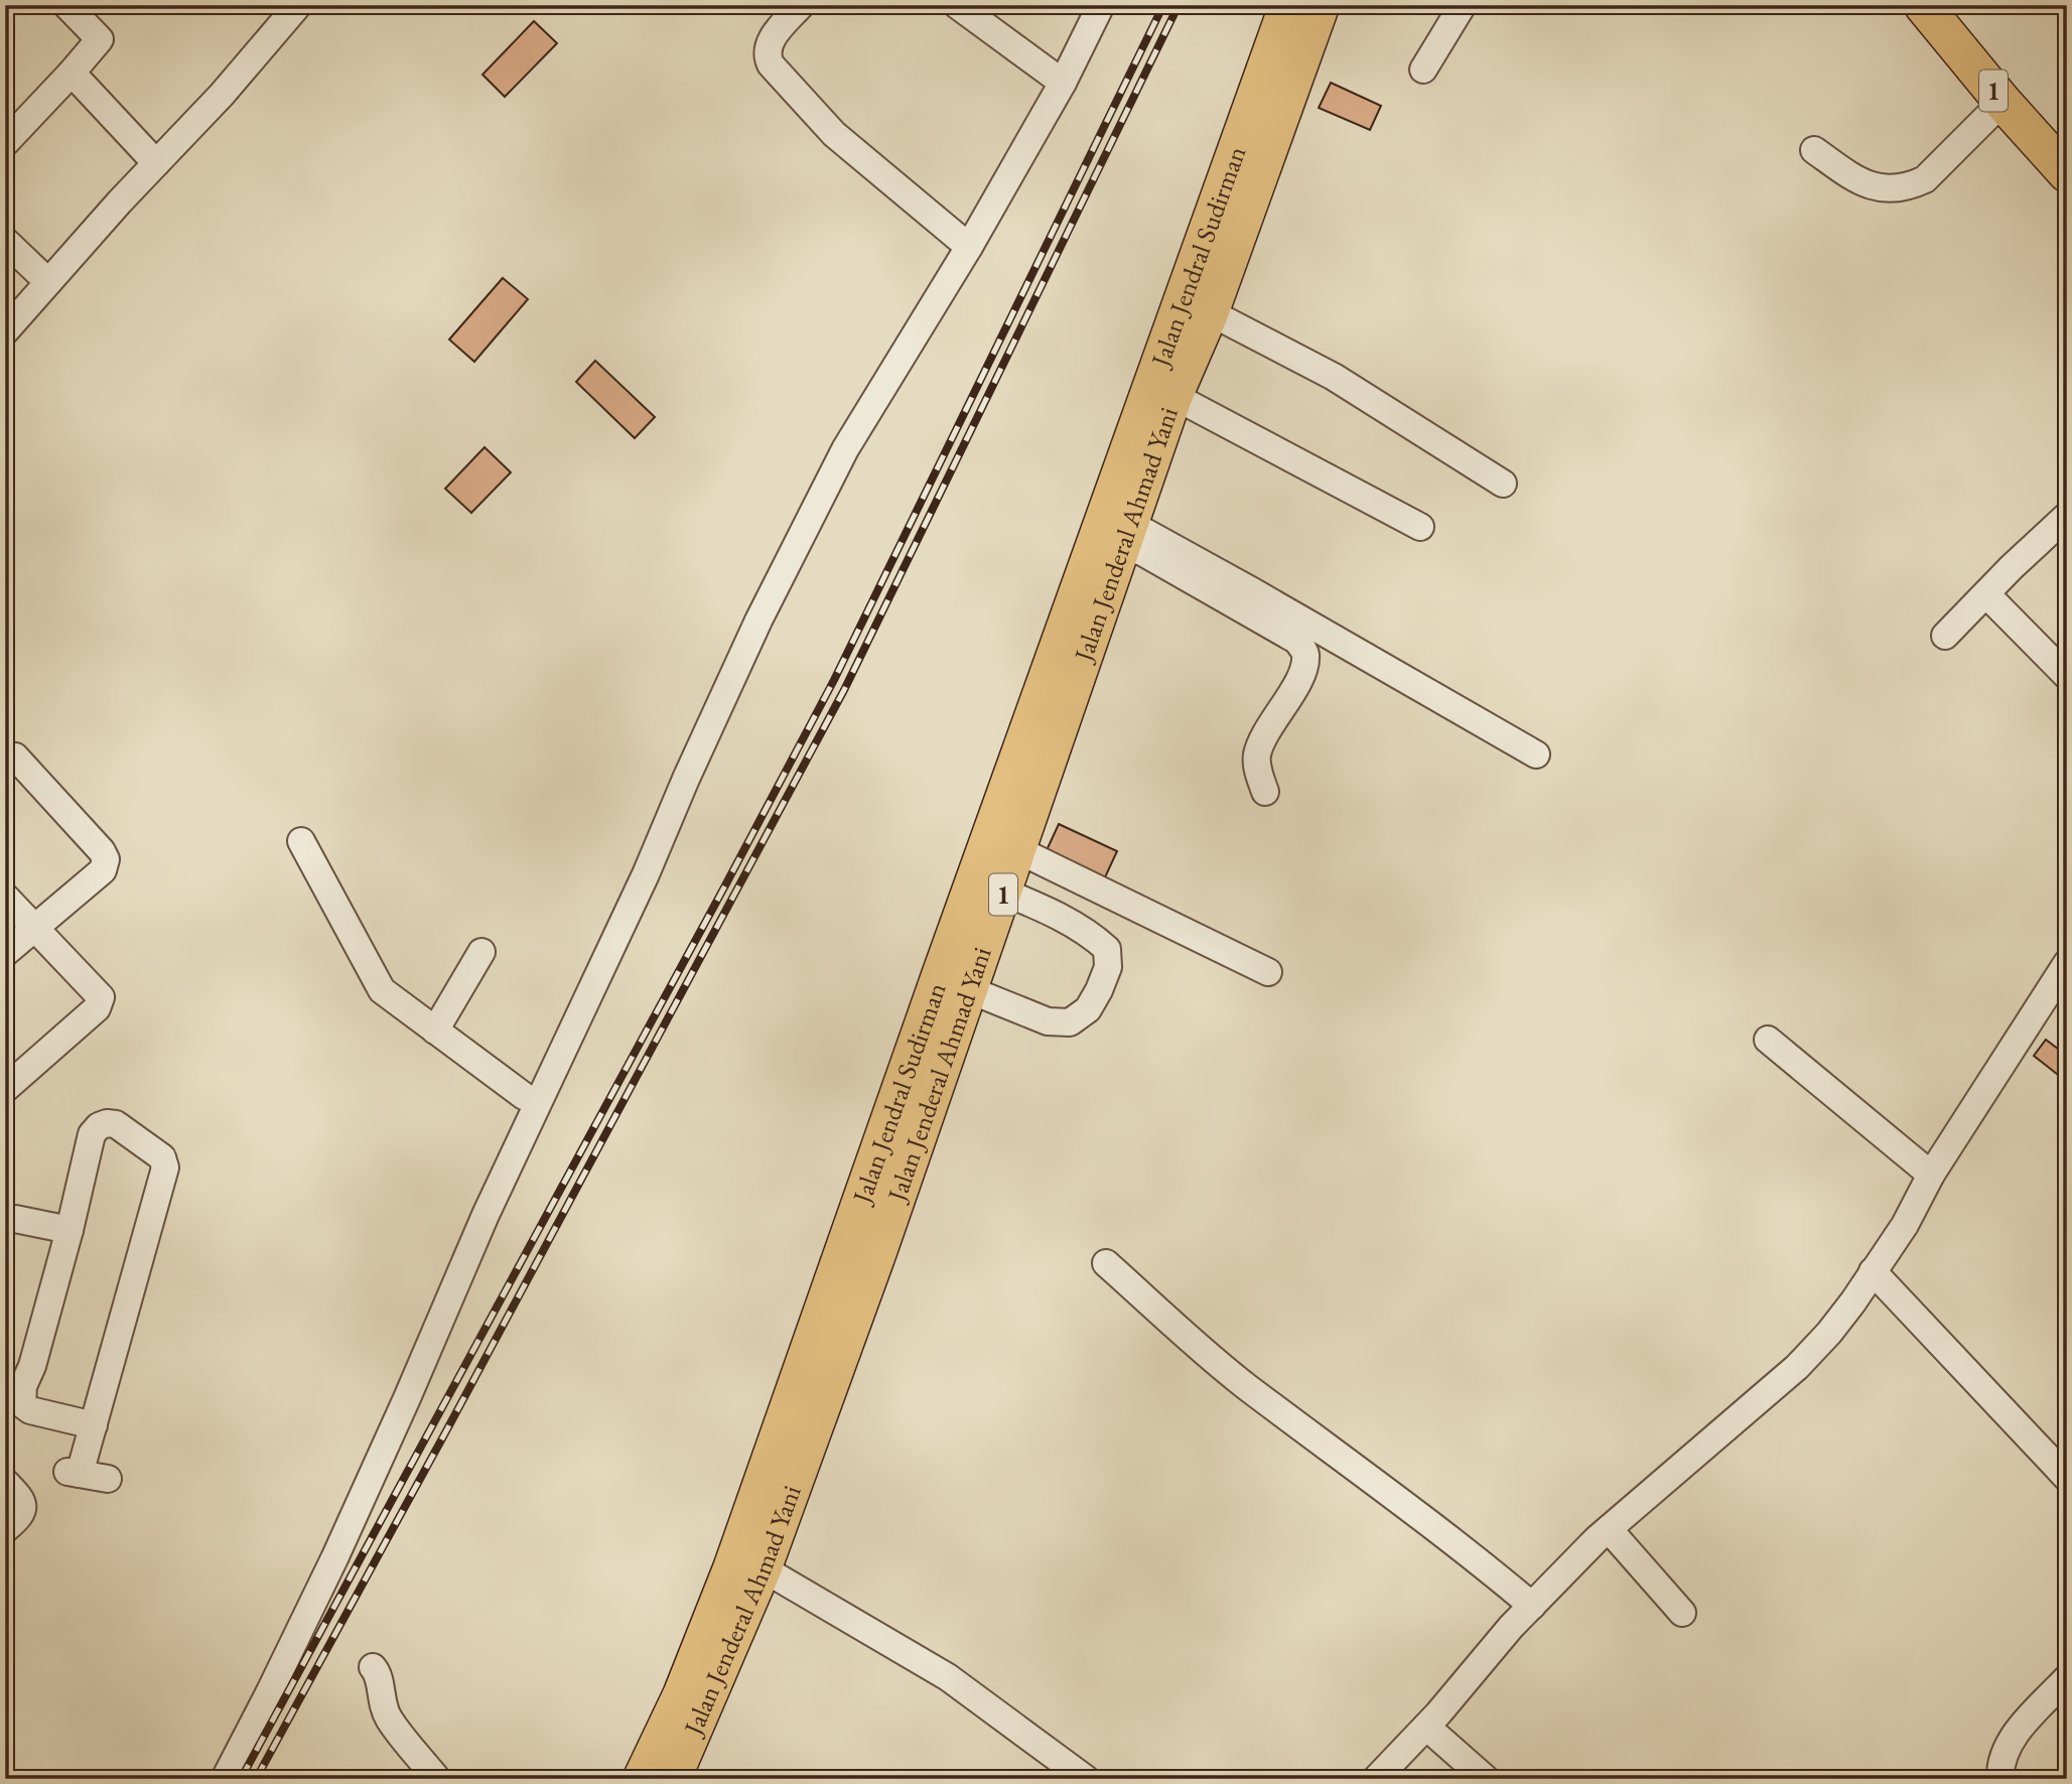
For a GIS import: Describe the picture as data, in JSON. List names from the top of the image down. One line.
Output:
{"streets":{"highway":["1","Jalan Jendral Sudirman","Jalan Jenderal Ahmad Yani"]},"crossings":[["Jalan Jendral Sudirman","Jalan Jenderal Ahmad Yani"]]}
